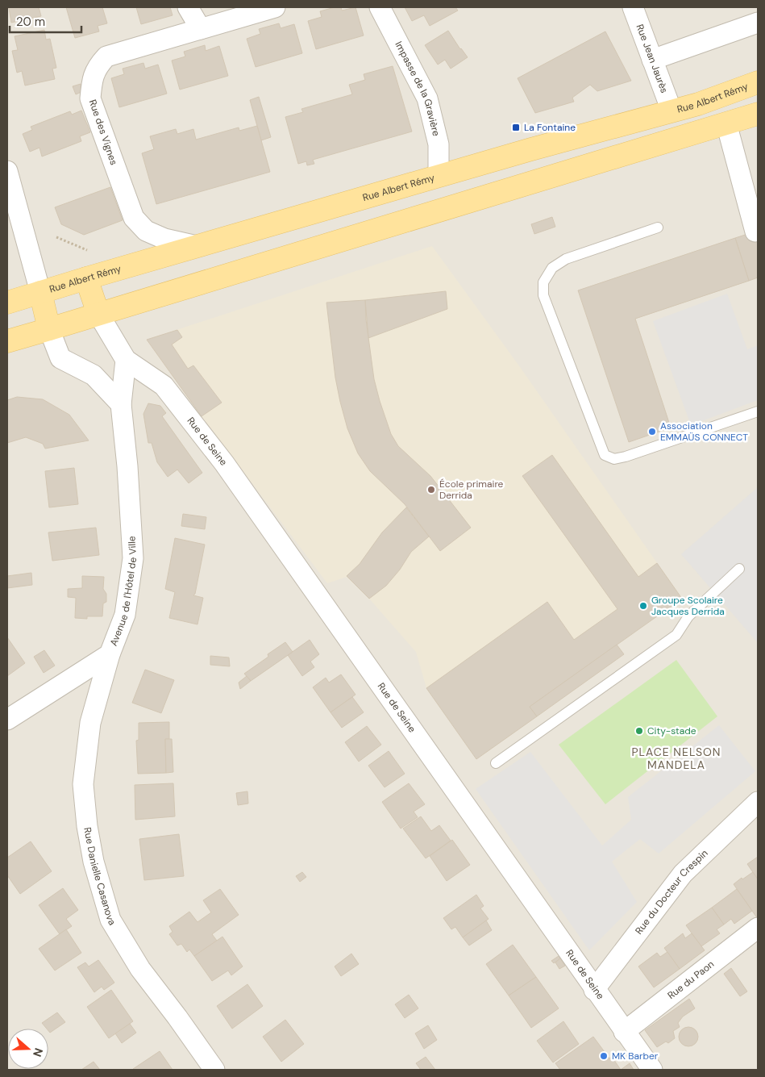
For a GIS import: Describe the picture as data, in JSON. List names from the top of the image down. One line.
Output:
{"streets":{"main road":["Rue Albert Rémy"],"street":["Rue Jean Jaurès","Impasse de la Gravière","Rue des Vignes","Rue de Seine","Avenue de l'Hôtel de Ville","Rue Danielle Casanova","Rue du Docteur Crespin","Rue du Paon"]},"crossings":[["Rue Jean Jaurès","Rue Albert Rémy"],["Impasse de la Gravière","Rue Albert Rémy"],["Rue Albert Rémy","Rue des Vignes"],["Rue de Seine","Avenue de l'Hôtel de Ville"],["Rue de Seine","Rue du Docteur Crespin"],["Rue de Seine","Rue du Paon"],["Avenue de l'Hôtel de Ville","Rue Danielle Casanova"]],"districts":["PLACE NELSON MANDELA"],"places":{"transit":["La Fontaine"],"other":["Association EMMAÜS CONNECT","École primaire Derrida","Groupe Scolaire Jacques Derrida","City-stade","MK Barber"]},"scale_bar":"20 m","north":"right"}
